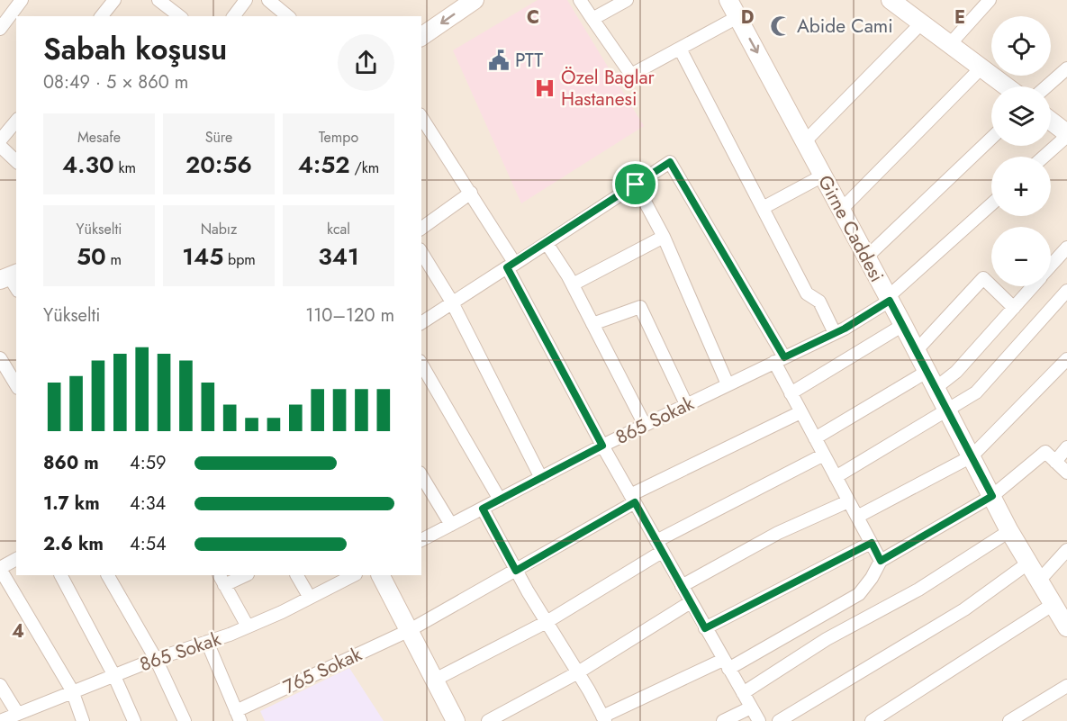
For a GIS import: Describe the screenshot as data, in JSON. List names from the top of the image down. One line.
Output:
{"streets":{"street":["Girne Caddesi","865 Sokak","765 Sokak"]},"crossings":[["Girne Caddesi","865 Sokak"]],"places":{"mosque":["Abide Cami"],"public building":["PTT"],"hospital":["Özel Baglar Hastanesi"]},"page":{"map_buttons":["+","−"],"heading":["Sabah koşusu","08:49 · 5 × 860 m"],"stats":[["Mesafe","4.30 km"],["Süre","20:56"],["Tempo","4:52 /km"],["Yükselti","50 m"],["Nabız","145 bpm"],["kcal","341"]],"chart":["Yükselti","110–120 m"],"list":[{"name":"860 m","note":"4:59"},{"name":"1.7 km","note":"4:34"},{"name":"2.6 km","note":"4:54"}]},"grid":{"columns":["C","D","E"],"rows":["4"]}}
